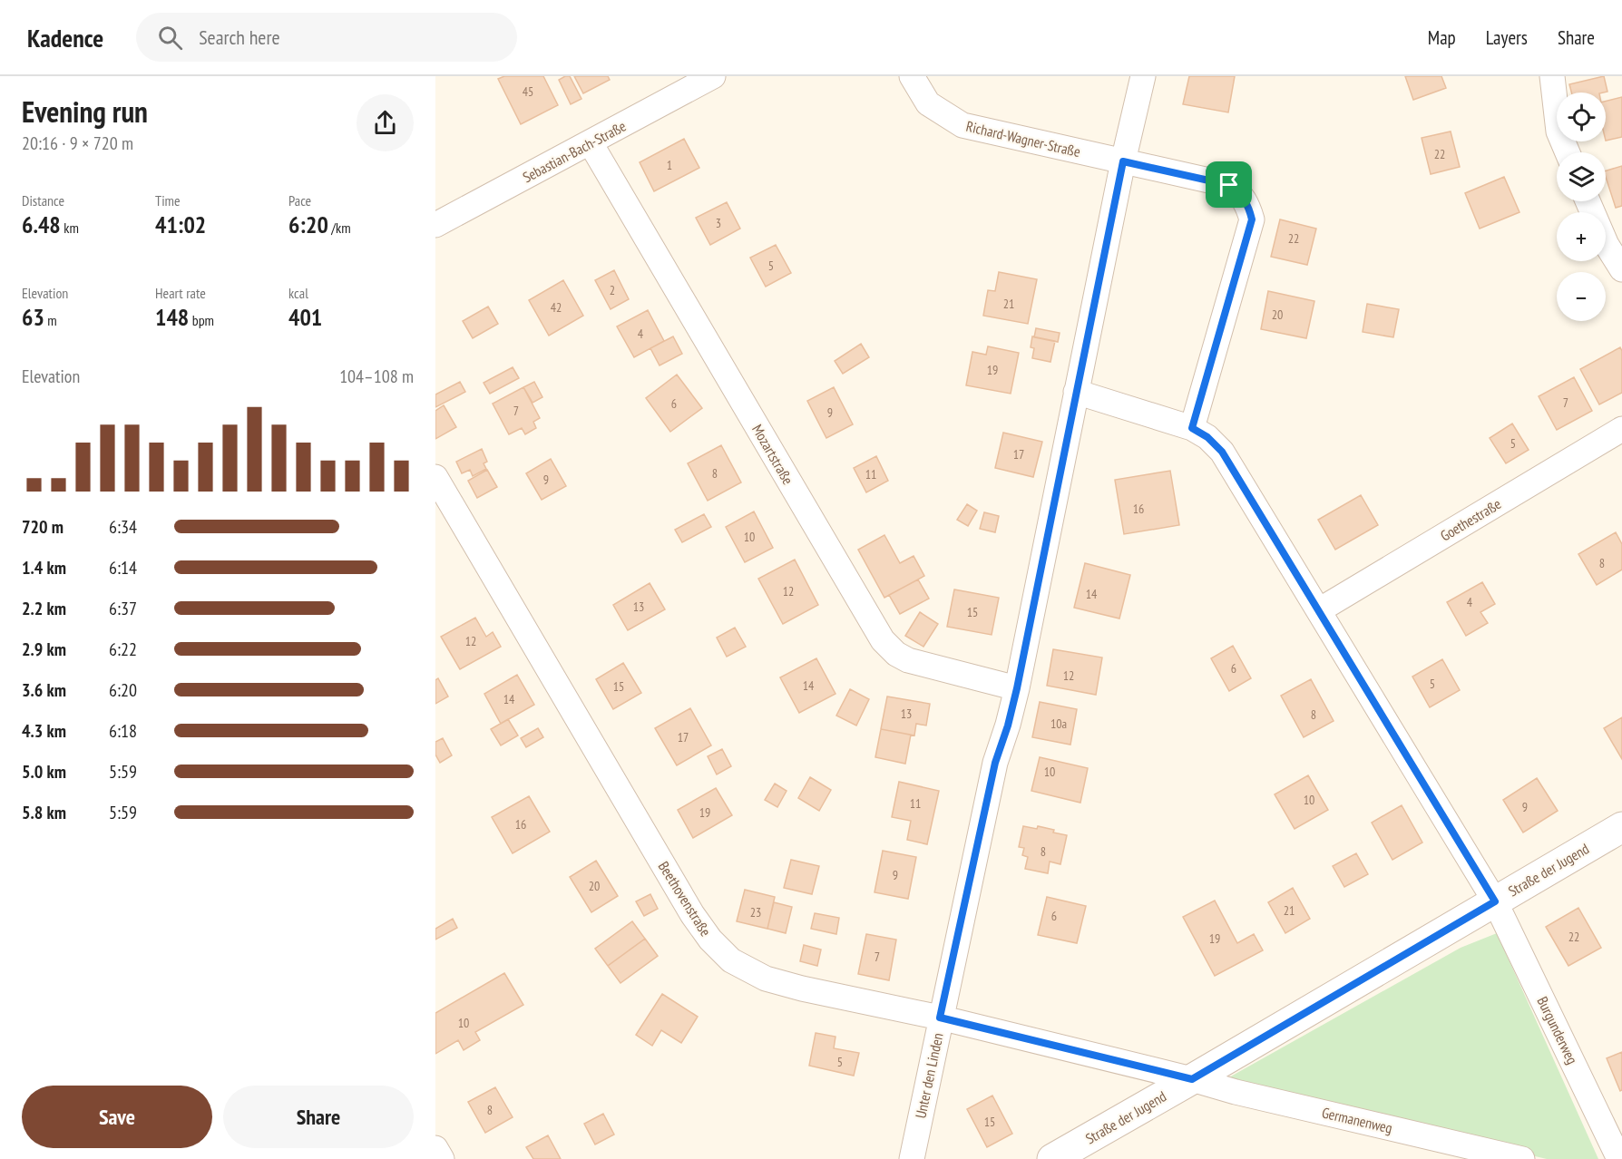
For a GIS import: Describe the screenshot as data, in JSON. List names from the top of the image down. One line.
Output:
{"streets":{"street":["Richard-Wagner-Straße","Sebastian-Bach-Straße","Mozartstraße","Goethestraße","Straße der Jugend","Beethovenstraße","Burgunderweg","Unter den Linden","Germanenweg"]},"crossings":[["Richard-Wagner-Straße","Unter den Linden"],["Sebastian-Bach-Straße","Mozartstraße"],["Mozartstraße","Unter den Linden"],["Goethestraße","Burgunderweg"],["Straße der Jugend","Beethovenstraße"],["Straße der Jugend","Burgunderweg"],["Straße der Jugend","Germanenweg"],["Beethovenstraße","Unter den Linden"],["Beethovenstraße","Germanenweg"],["Burgunderweg","Unter den Linden"]],"house_numbers":["45","22","1","3","22","5","2","21","42","20","4","19","7","6","7","9","5","17","8","11","9","16","10","8","12","14","4","13","15","12","6","12","5","14","15","14","13","8","10a","17","10","10","11","9","19","16","8","9","20","21","23","6","22","19","7","10","5","8","15"],"page":{"header":"Kadence","search":"Search here","nav":["Map","Layers","Share"],"heading":["Evening run","20:16 · 9 × 720 m"],"map_buttons":["+","−"],"stats":[["Distance","6.48 km"],["Time","41:02"],["Pace","6:20 /km"],["Elevation","63 m"],["Heart rate","148 bpm"],["kcal","401"]],"chart":["Elevation","104–108 m"],"list":[{"name":"720 m","note":"6:34"},{"name":"1.4 km","note":"6:14"},{"name":"2.2 km","note":"6:37"},{"name":"2.9 km","note":"6:22"},{"name":"3.6 km","note":"6:20"},{"name":"4.3 km","note":"6:18"},{"name":"5.0 km","note":"5:59"},{"name":"5.8 km","note":"5:59"}],"buttons":["Save","Share"]}}
